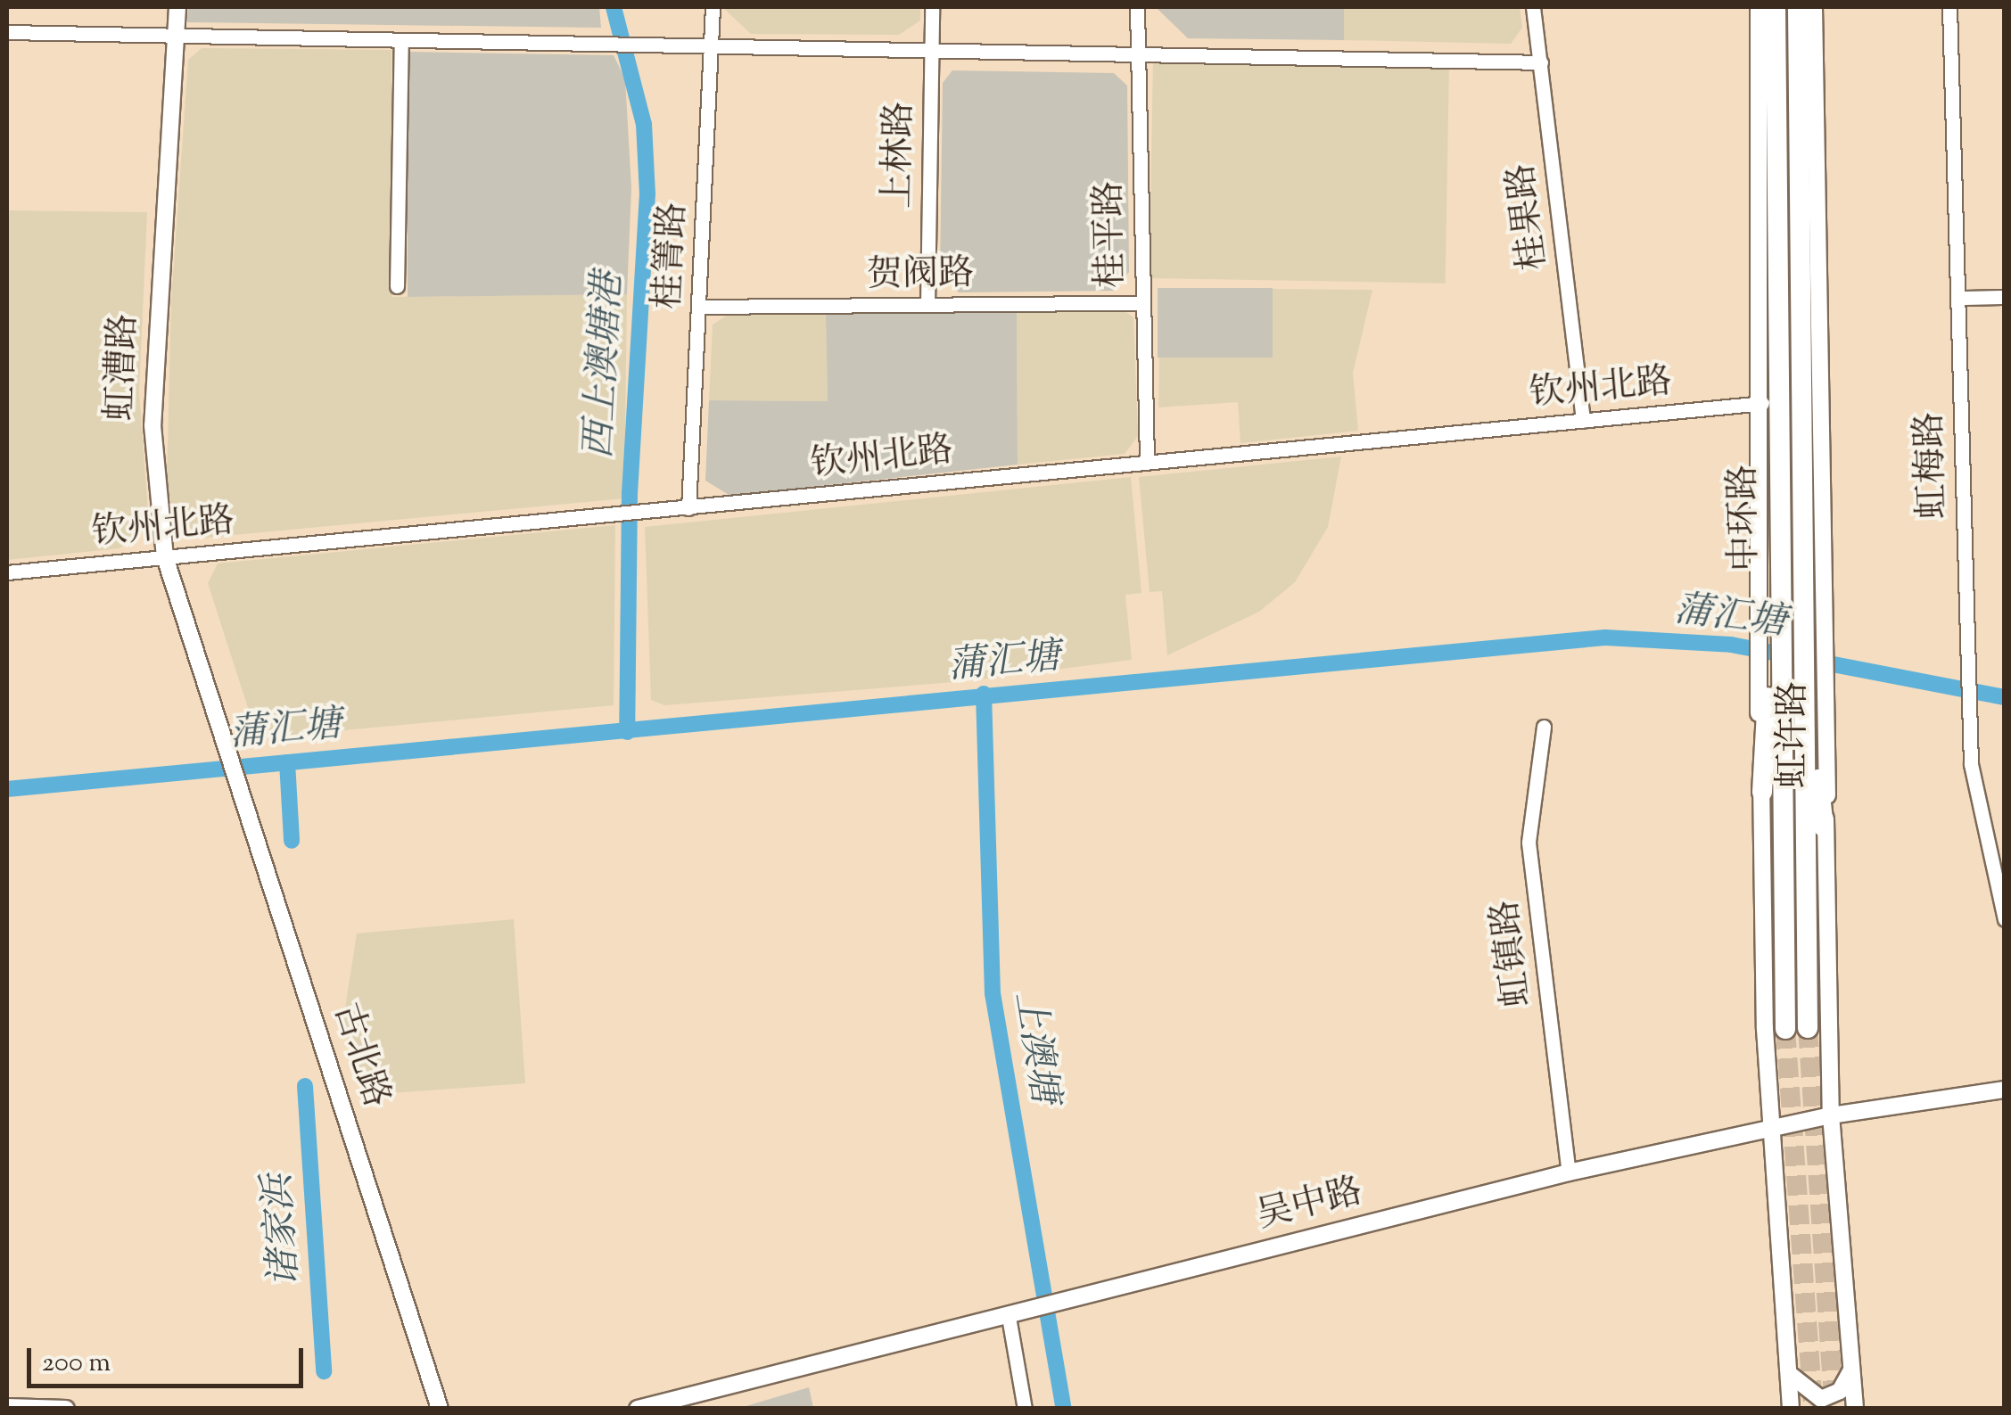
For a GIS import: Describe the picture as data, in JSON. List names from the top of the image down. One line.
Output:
{"streets":{"highway":["中环路"],"main road":["虹漕路","虹许路","古北路","吴中路"],"street":["上林路","桂果路","桂平路","桂箐路","贺阀路","钦州北路","虹梅路","虹镇路"]},"crossings":[["上林路","贺阀路"],["桂果路","钦州北路"],["桂平路","贺阀路"],["桂平路","钦州北路"],["桂箐路","贺阀路"],["桂箐路","钦州北路"],["虹漕路","钦州北路"],["虹漕路","古北路"],["中环路","虹许路"],["虹许路","吴中路"],["虹镇路","吴中路"]],"water":["西上澳塘港","蒲汇塘","上澳塘","诸家浜"],"scale_bar":"200 m"}
